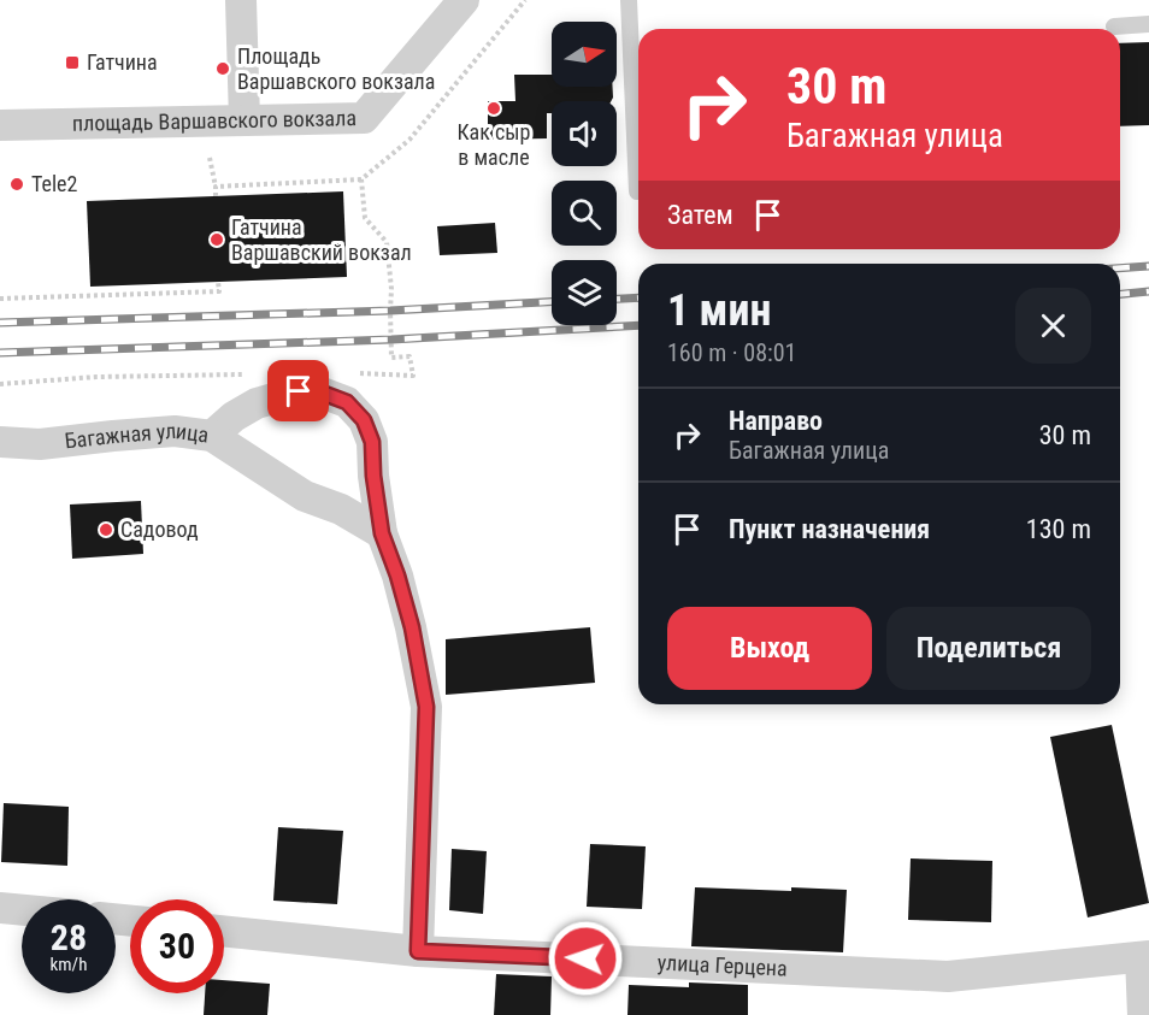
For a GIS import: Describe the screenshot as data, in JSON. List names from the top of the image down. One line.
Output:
{"streets":{"street":["площадь Варшавского вокзала","Багажная улица","улица Герцена"]},"crossings":[["Багажная улица","улица Герцена"]],"places":{"transit":["Гатчина"],"other":["Площадь Варшавского вокзала","Как сыр в масле","Tele2","Гатчина Варшавский вокзал","Садовод"]},"north":"right","page":{"turn":["30 m","Багажная улица"],"then":"Затем","heading":["1 мин","160 m · 08:01"],"list":[{"name":"Направо","note":"Багажная улица","value":"30 m"},{"name":"Пункт назначения","value":"130 m"}],"buttons":["Выход","Поделиться"],"speed":"28 km/h","limit":"30"}}
